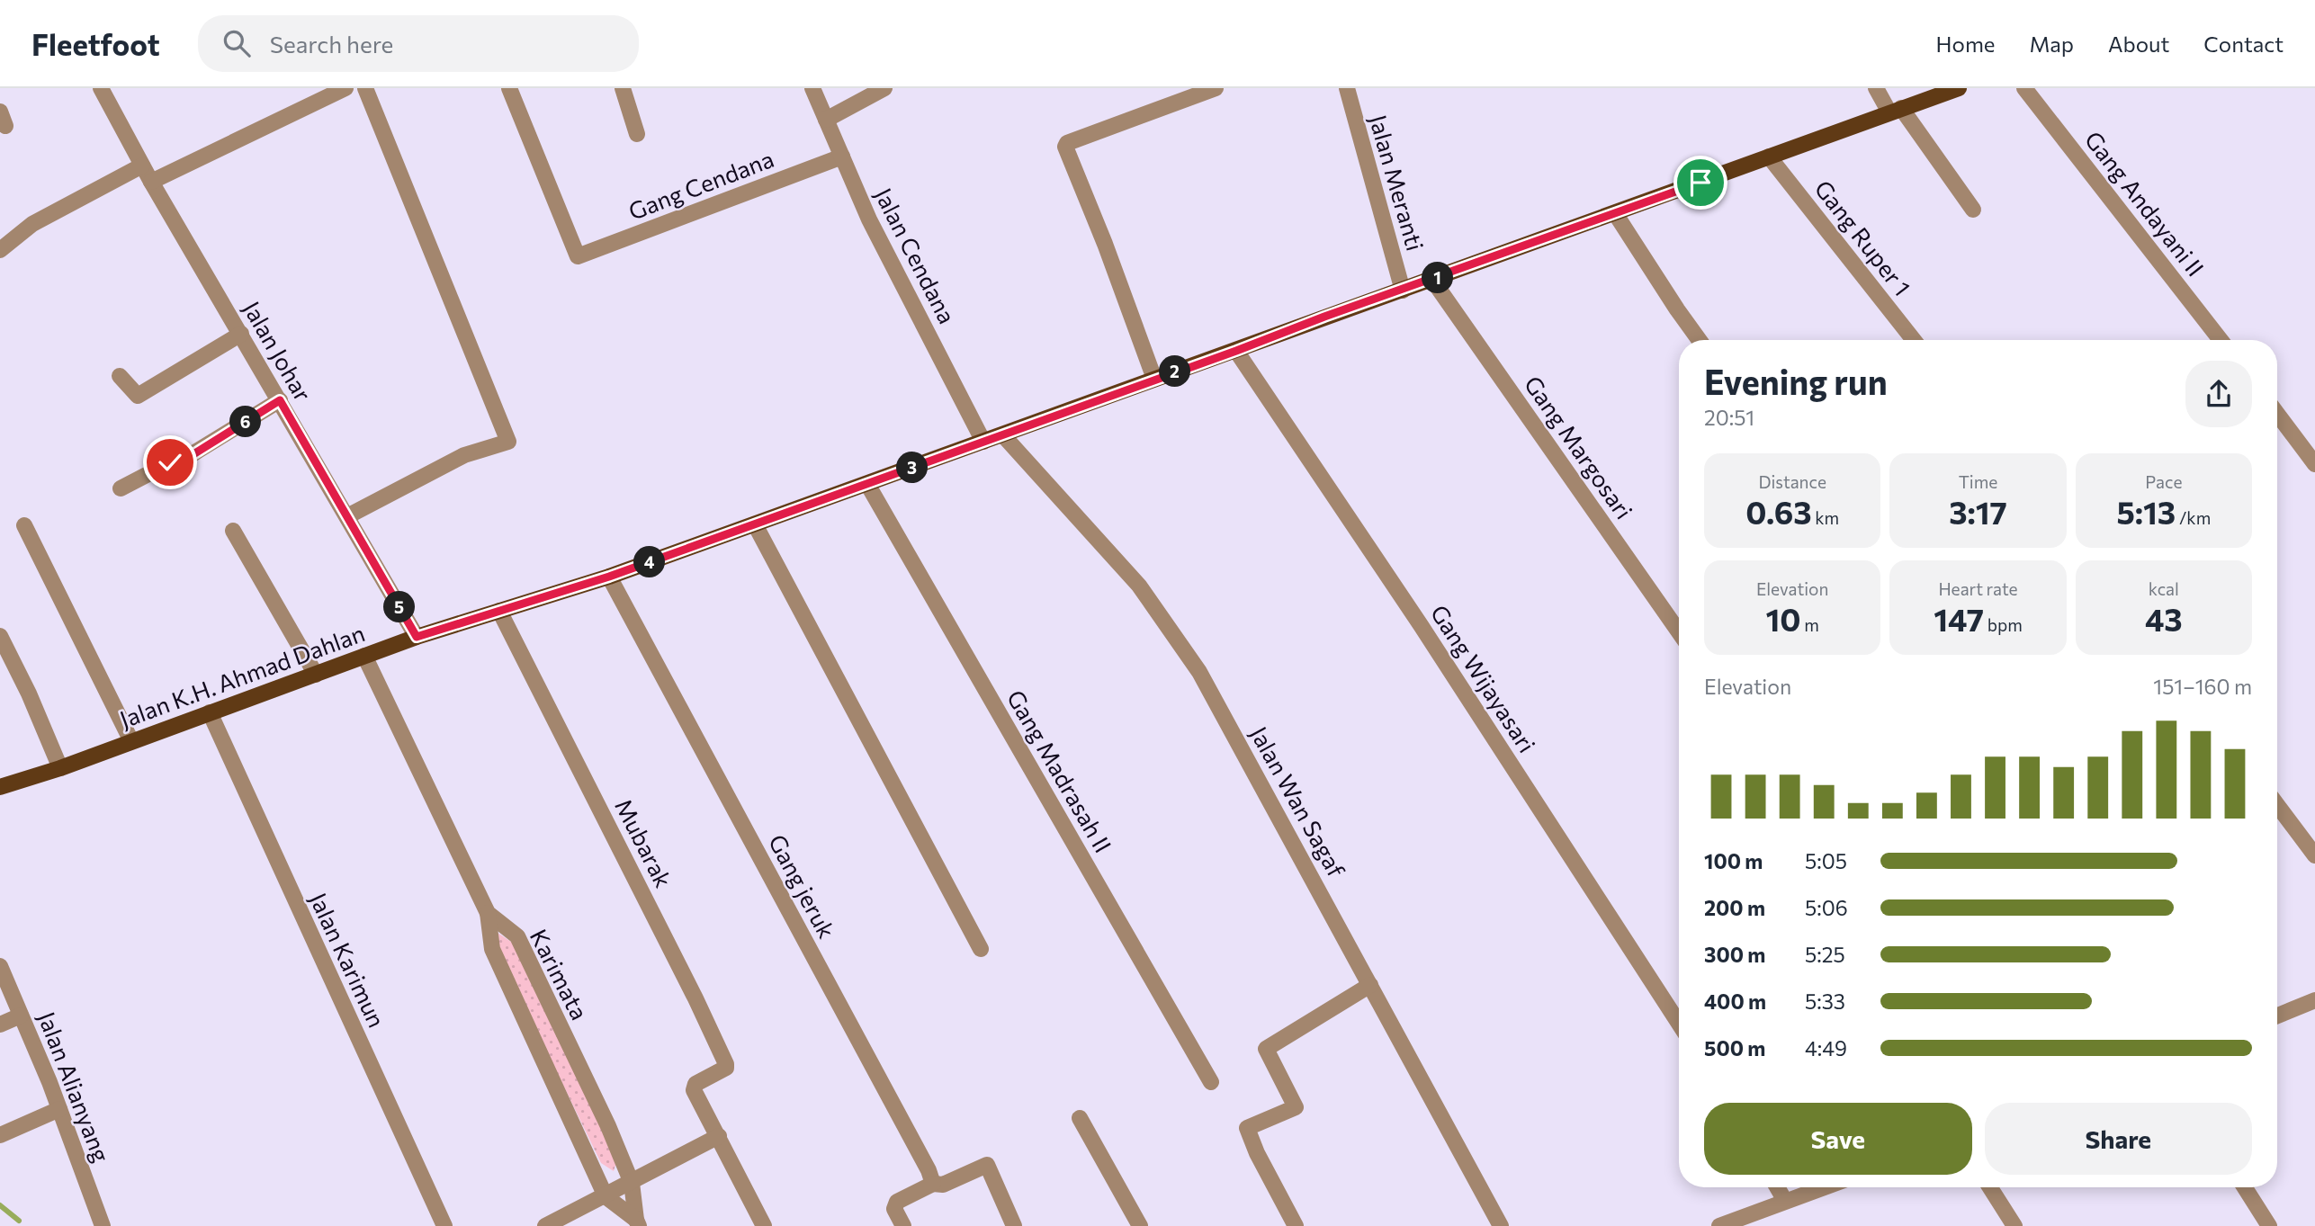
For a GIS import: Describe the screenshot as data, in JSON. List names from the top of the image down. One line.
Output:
{"streets":{"main road":["Jalan K.H. Ahmad Dahlan"],"street":["Jalan Meranti","Gang Cendana","Gang Andayani II","Gang Ruper 1","Jalan Cendana","Jalan Johar","Gang Margosari","Gang Wijayasari","Gang Madrasah II","Jalan Wan Sagaf","Mubarak","Gang jeruk","Jalan Karimun","Karimata","Jalan Alianyang"]},"crossings":[["Jalan Meranti","Jalan K.H. Ahmad Dahlan"],["Gang Cendana","Jalan Cendana"],["Gang Ruper 1","Jalan K.H. Ahmad Dahlan"],["Jalan Cendana","Jalan K.H. Ahmad Dahlan"],["Jalan Johar","Jalan K.H. Ahmad Dahlan"],["Gang Margosari","Jalan K.H. Ahmad Dahlan"],["Jalan K.H. Ahmad Dahlan","Gang Wijayasari"],["Jalan K.H. Ahmad Dahlan","Gang Madrasah II"],["Jalan K.H. Ahmad Dahlan","Jalan Wan Sagaf"],["Jalan K.H. Ahmad Dahlan","Mubarak"],["Jalan K.H. Ahmad Dahlan","Gang jeruk"],["Jalan K.H. Ahmad Dahlan","Jalan Karimun"],["Jalan K.H. Ahmad Dahlan","Karimata"]],"page":{"header":"Fleetfoot","search":"Search here","nav":["Home","Map","About","Contact"],"pins":["1","2","6","3","4","5"],"heading":["Evening run","20:51"],"stats":[["Distance","0.63 km"],["Time","3:17"],["Pace","5:13 /km"],["Elevation","10 m"],["Heart rate","147 bpm"],["kcal","43"]],"chart":["Elevation","151–160 m"],"list":[{"name":"100 m","note":"5:05"},{"name":"200 m","note":"5:06"},{"name":"300 m","note":"5:25"},{"name":"400 m","note":"5:33"},{"name":"500 m","note":"4:49"}],"buttons":["Save","Share"]}}
